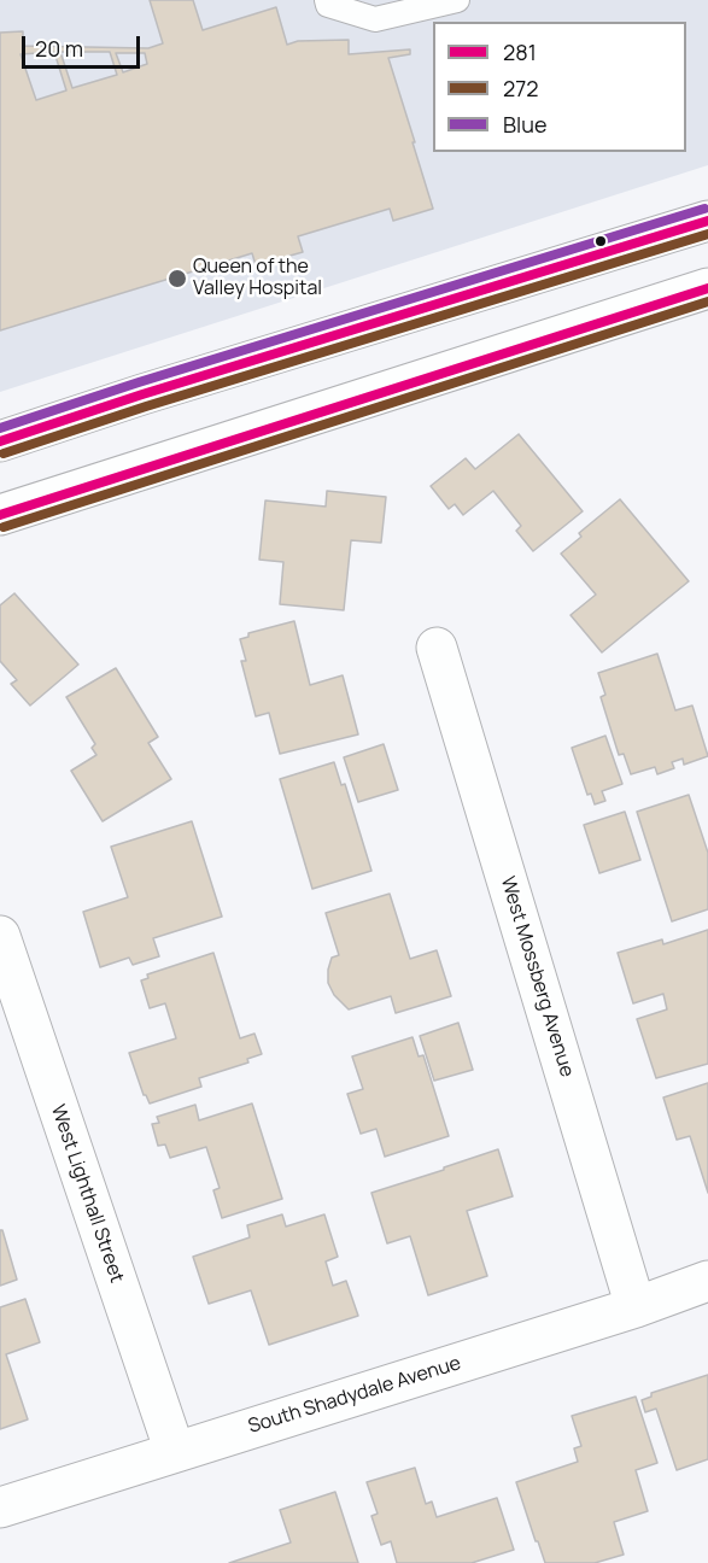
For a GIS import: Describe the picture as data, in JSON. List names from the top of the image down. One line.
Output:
{"streets":{"street":["West Mossberg Avenue","West Lighthall Street","South Shadydale Avenue"]},"crossings":[["West Mossberg Avenue","South Shadydale Avenue"],["West Lighthall Street","South Shadydale Avenue"]],"places":["Queen of the Valley Hospital"],"lines":["transit line Blue","transit line 281","transit line 272"],"legend":["281","272","Blue"],"scale_bar":"20 m"}
